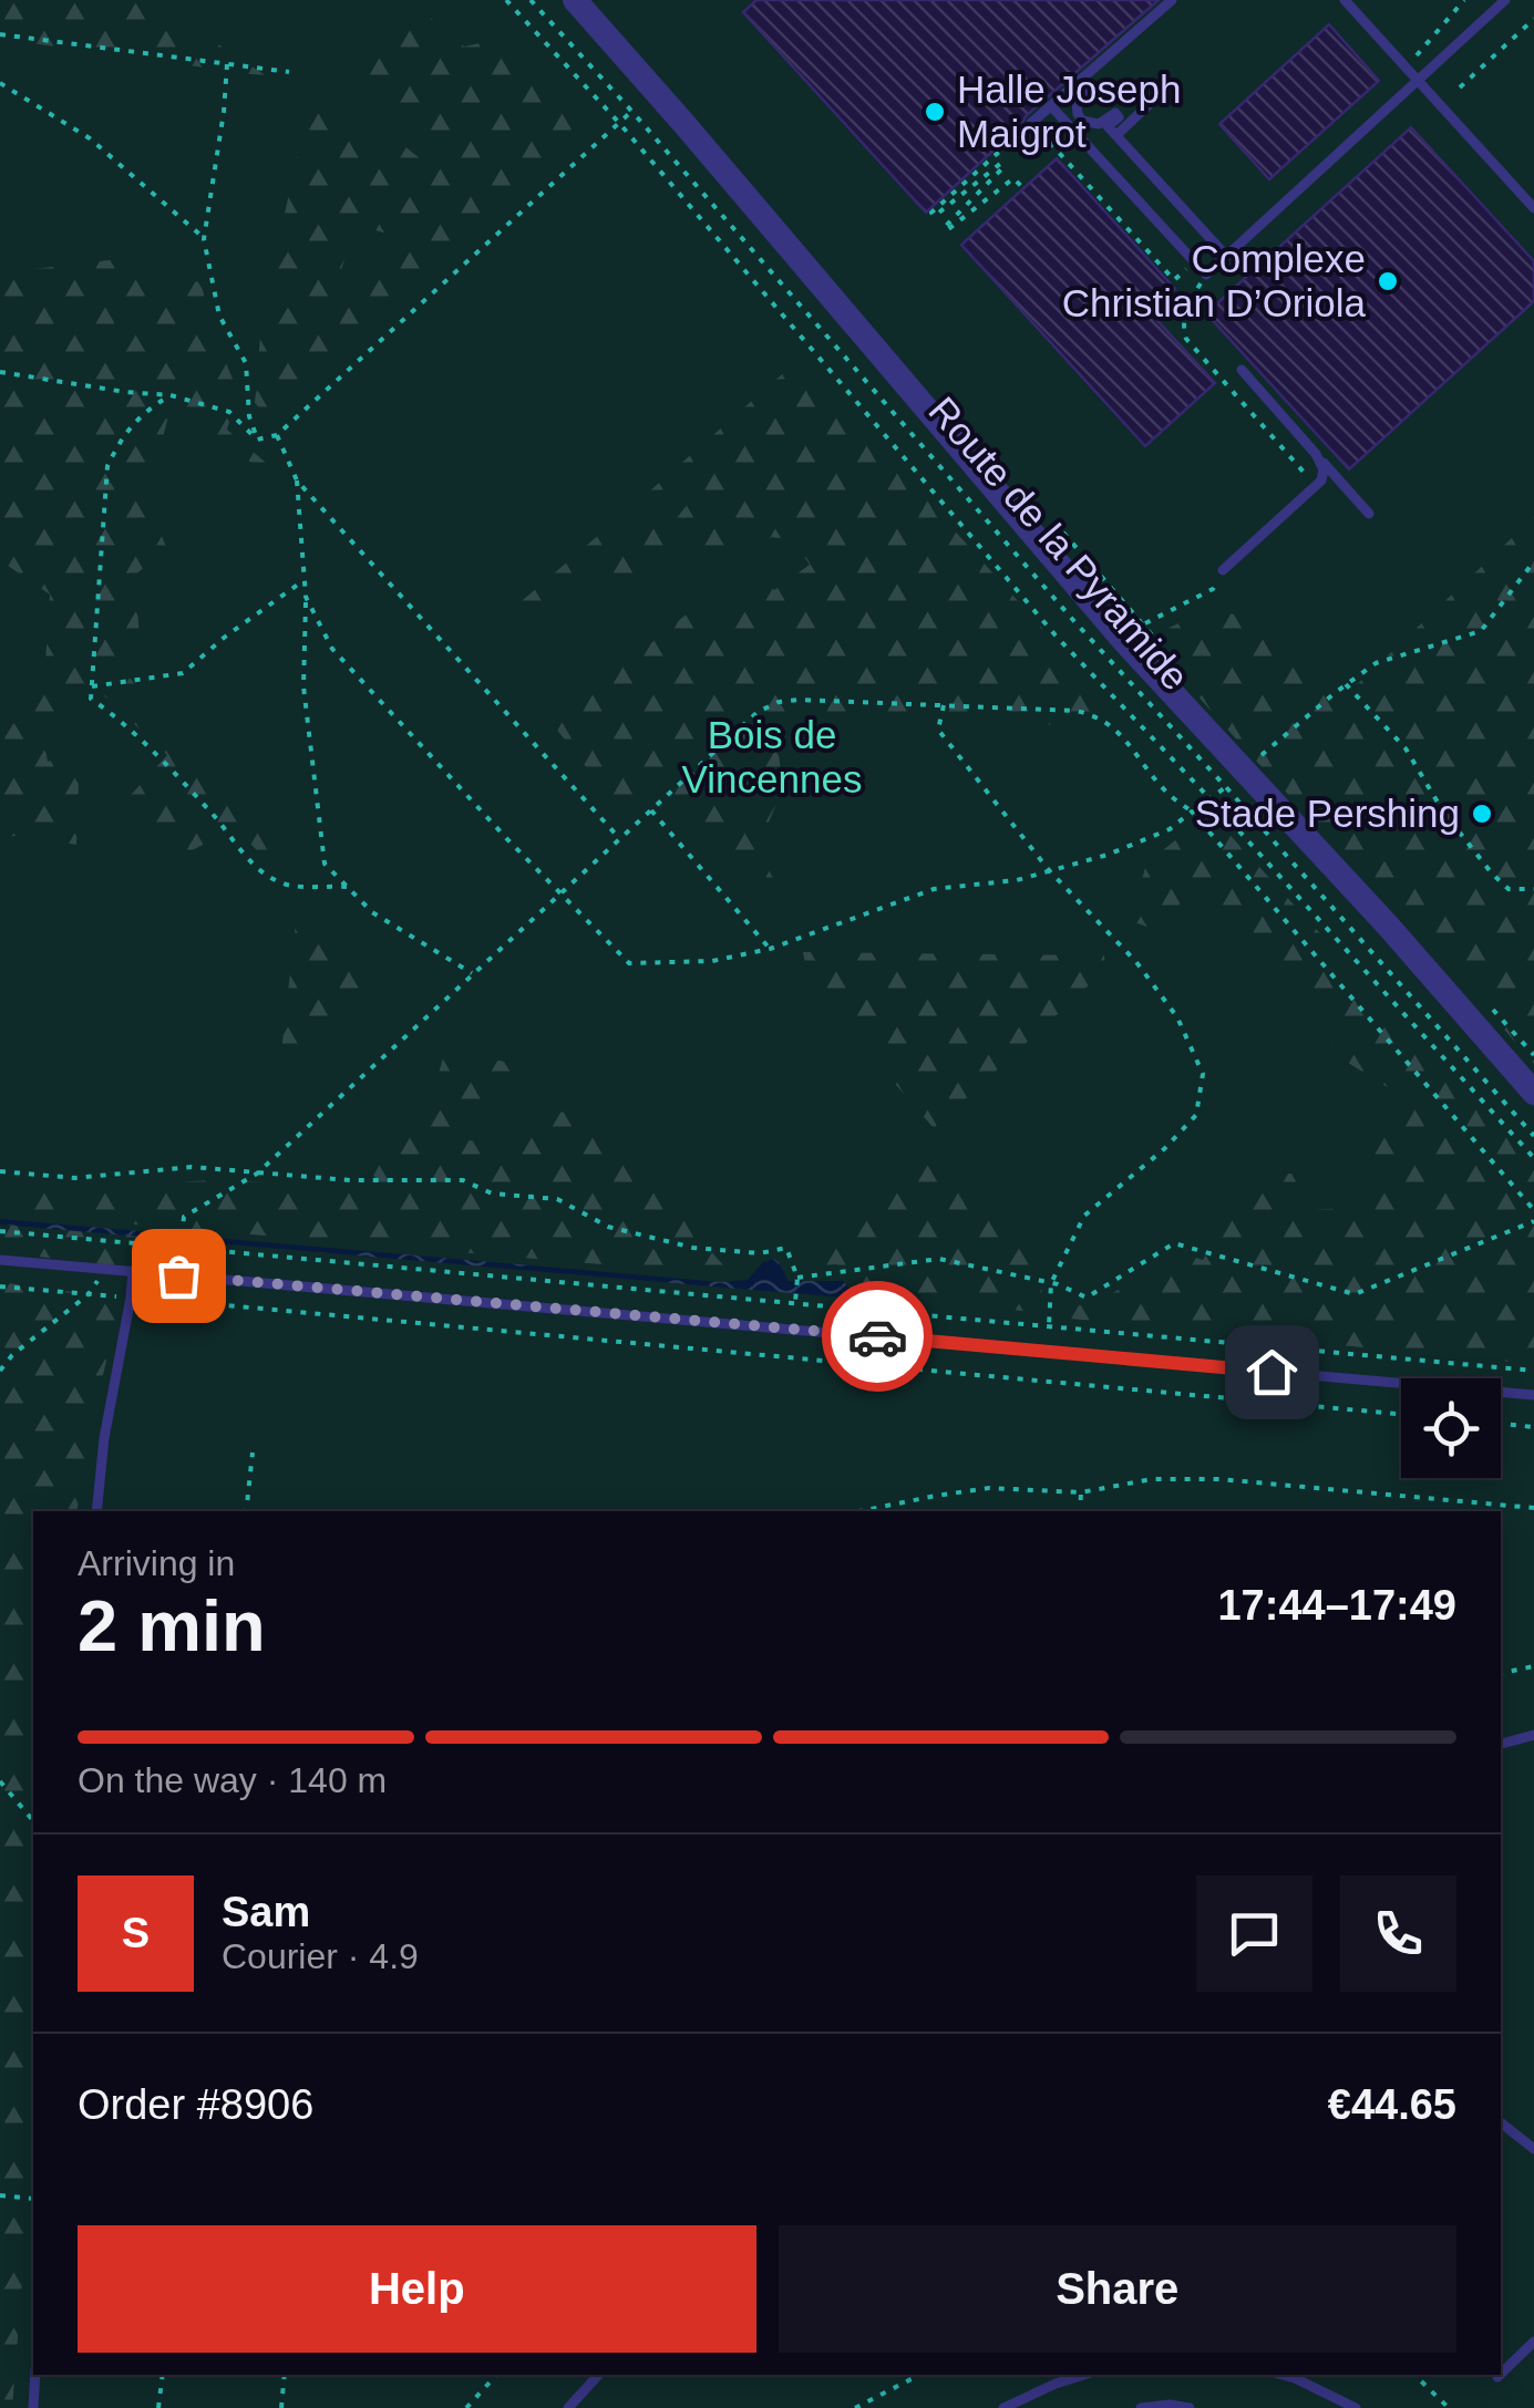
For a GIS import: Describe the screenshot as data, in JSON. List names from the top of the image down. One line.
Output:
{"streets":{"street":["Route de la Pyramide"]},"parks":["Bois de Vincennes"],"places":["Halle Joseph Maigrot","Complexe Christian D’Oriola","Stade Pershing"],"page":{"heading":["2 min","Arriving in","17:44–17:49"],"panel":["Sam","Courier · 4.9","Order #8906","€44.65"],"bar":"On the way · 140 m","round":"S","buttons":["Help","Share"]}}
